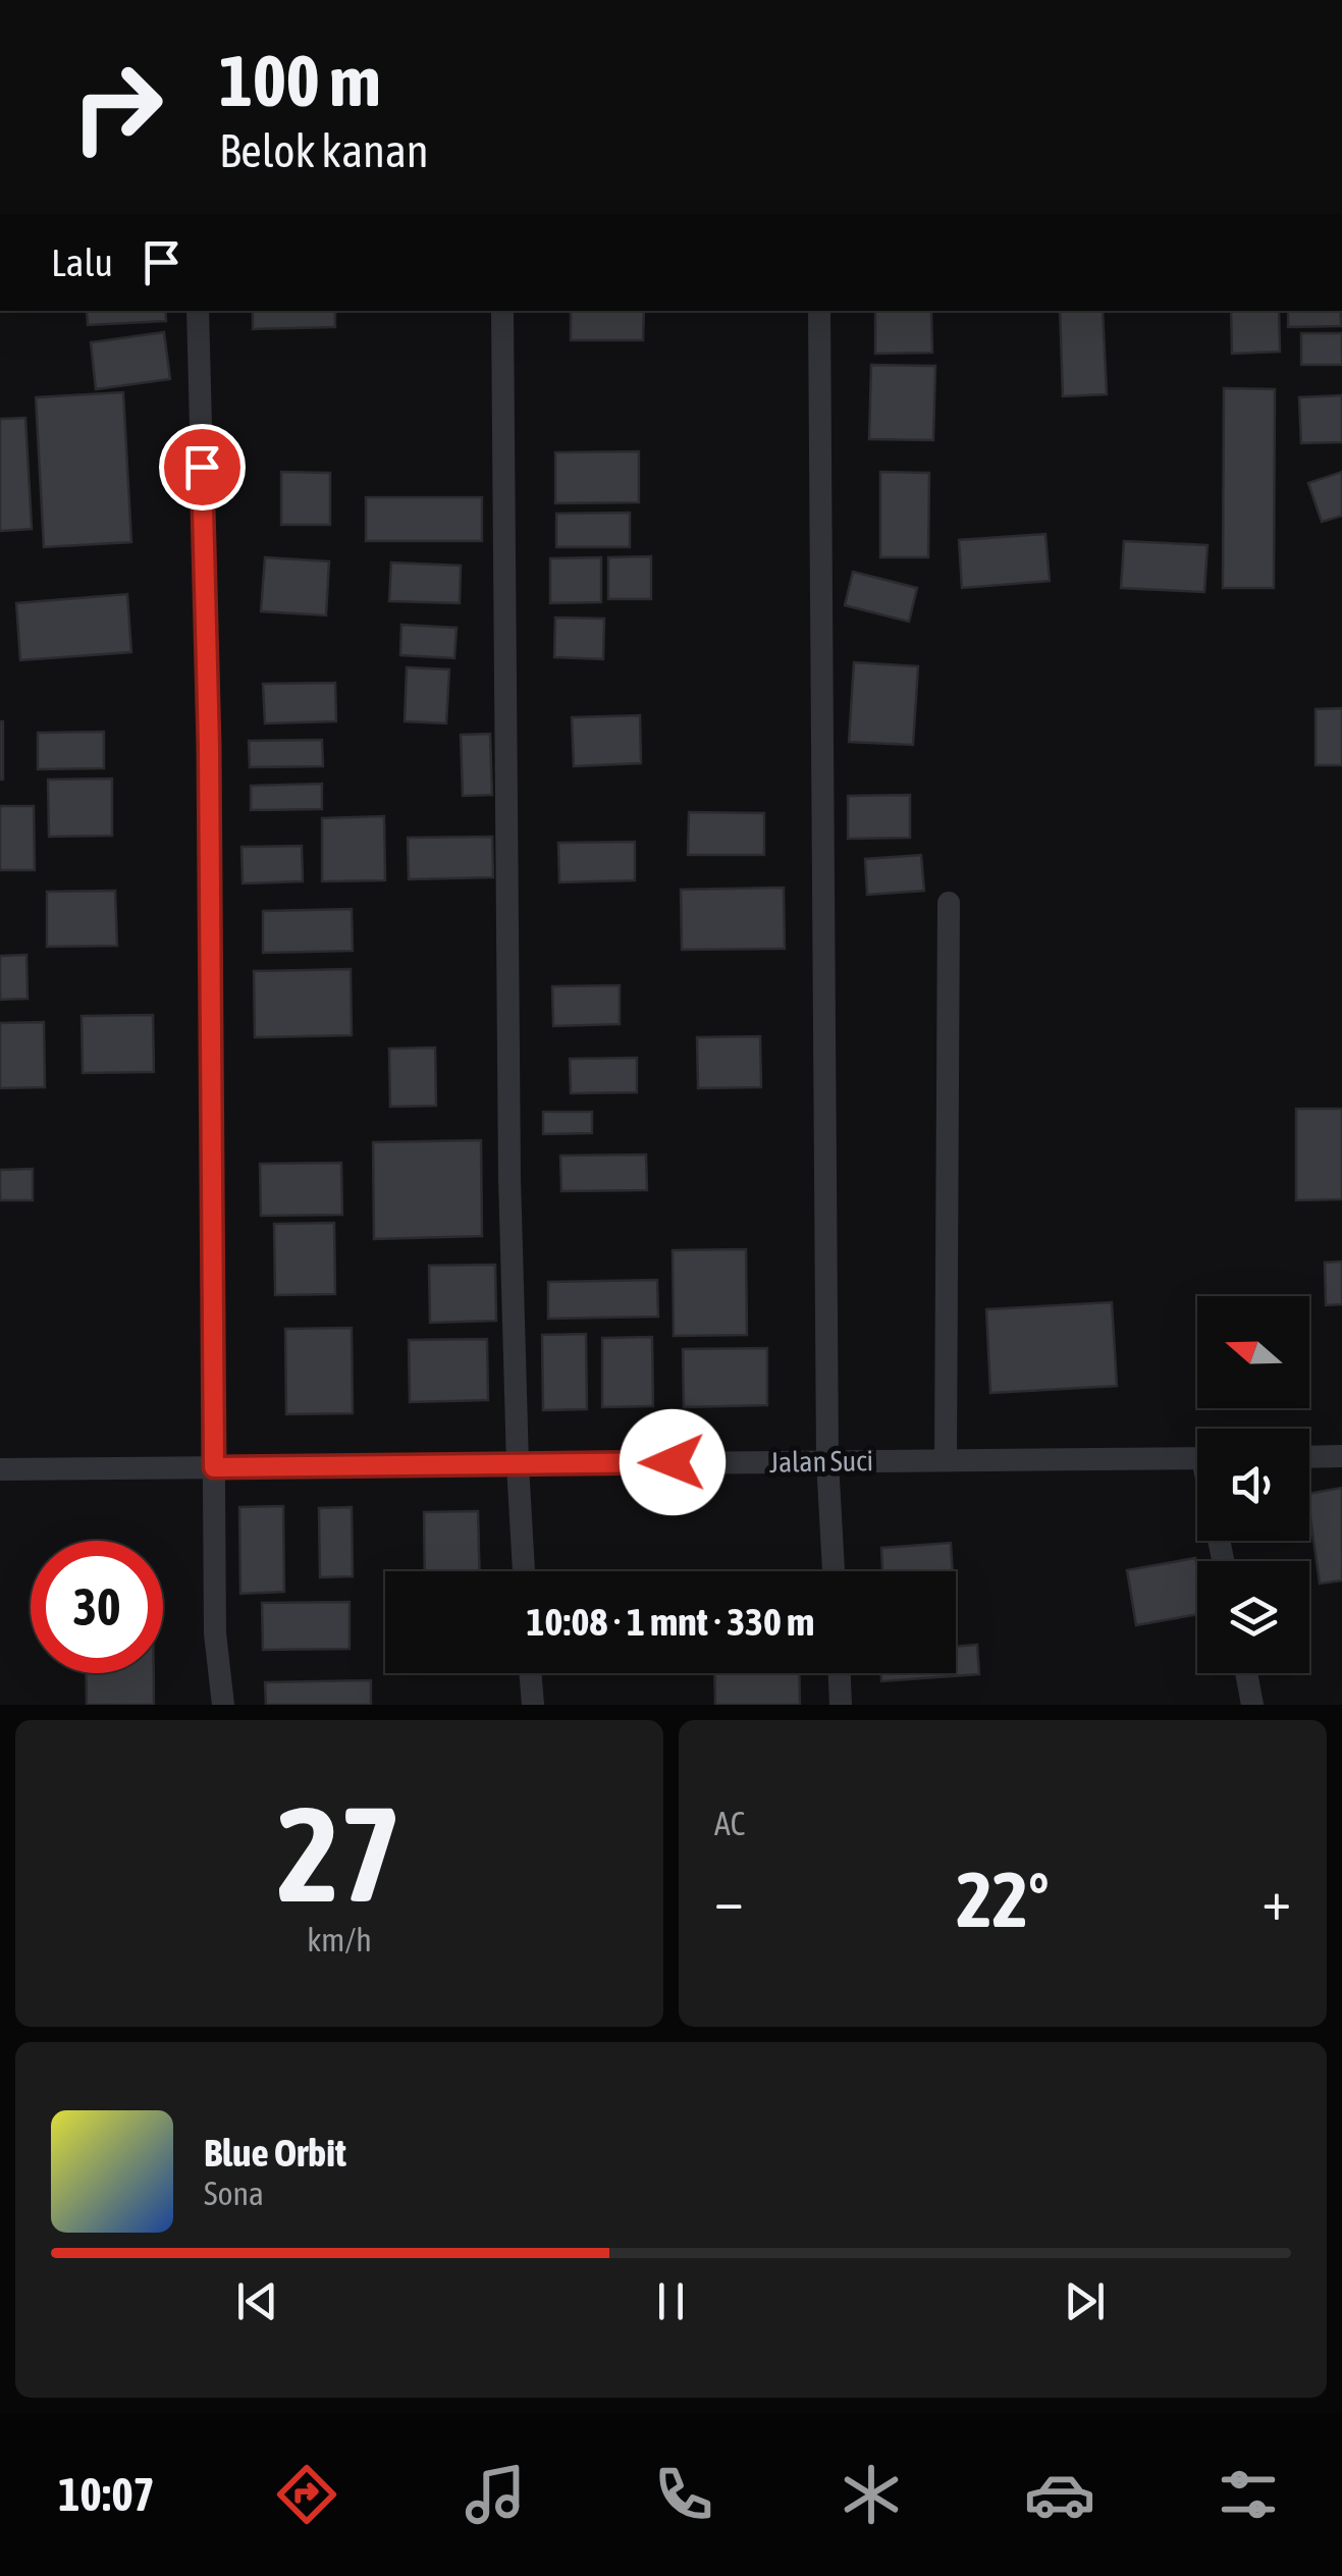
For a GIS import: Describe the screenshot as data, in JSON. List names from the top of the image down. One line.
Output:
{"streets":{"street":["Jalan Suci"]},"north":"left","page":{"turn":["100 m","Belok kanan"],"then":"Lalu","limit":"30","trip":"10:08 · 1 mnt · 330 m","tile":[["27","km/h"],"AC"],"heat":["−","22°","+"],"song":["Blue Orbit","Sona"],"tabs":"10:07"}}
